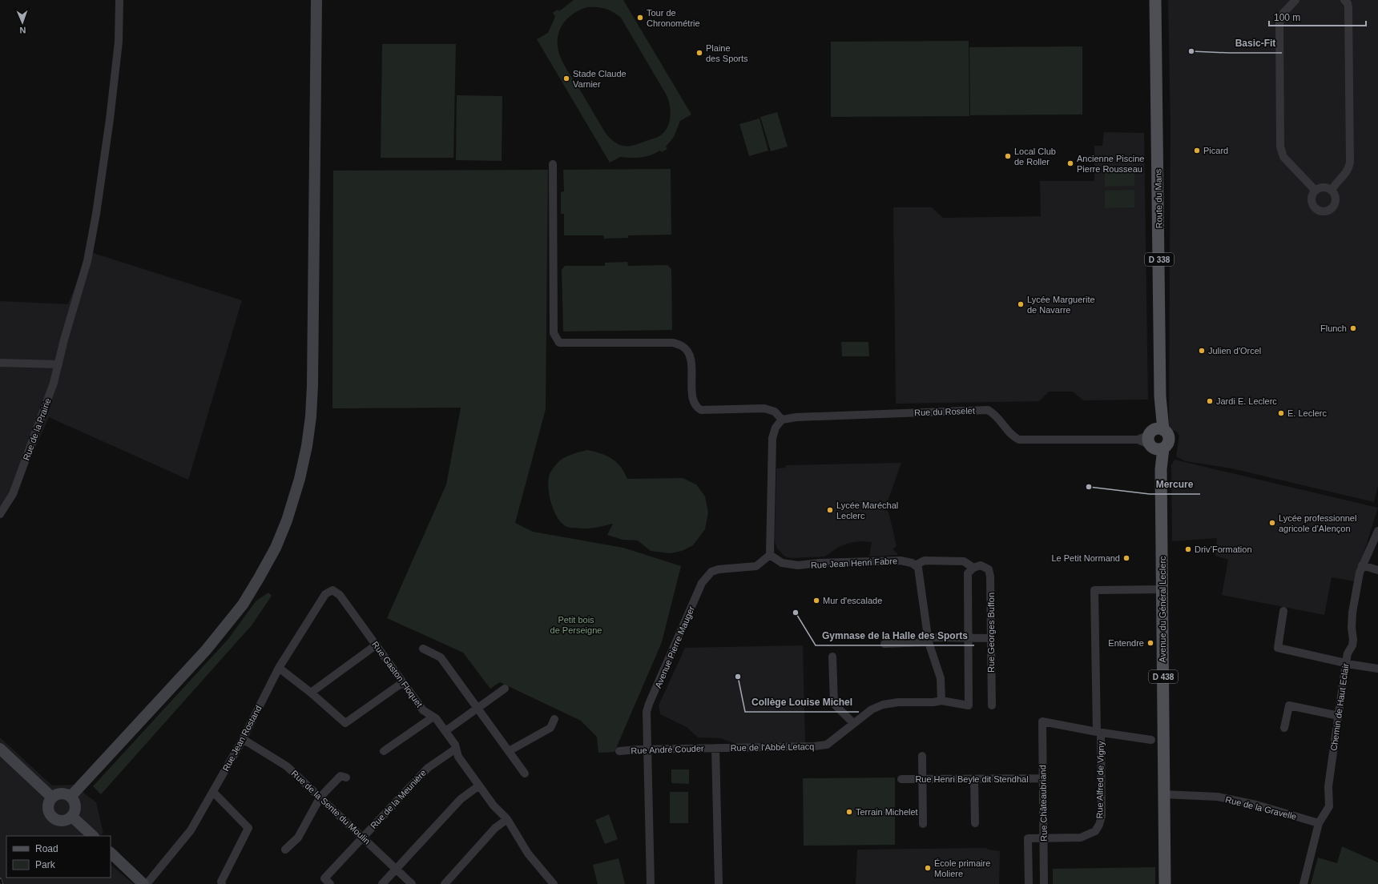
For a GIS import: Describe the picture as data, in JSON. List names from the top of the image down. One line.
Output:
{"streets":{"main road":["Route du Mans","D 338","Avenue du Général Leclerc","D 438"],"street":["Rue du Roselet","Rue de la Prairie","Rue Jean Henri Fabre","Rue Georges Buffon","Avenue Pierre Mauger","Rue Gaston Floquet","Chemin de Haut Eclair","Rue Jean Rostand","Rue de l'Abbé Letacq","Rue André Couder","Rue Henri Beyle dit Stendhal","Rue Alfred de Vigny","Rue de la Meunière","Rue Châteaubriand","Rue de la Sente du Moulin","Rue de la Gravelle"]},"crossings":[["Route du Mans","Rue du Roselet"],["Route du Mans","Avenue du Général Leclerc"],["Rue du Roselet","Avenue du Général Leclerc"],["Rue Jean Henri Fabre","Avenue Pierre Mauger"],["Avenue du Général Leclerc","Rue Alfred de Vigny"],["Avenue du Général Leclerc","Rue de la Gravelle"],["Avenue Pierre Mauger","Rue André Couder"],["Rue Gaston Floquet","Rue Jean Rostand"],["Rue Gaston Floquet","Rue de la Meunière"],["Chemin de Haut Eclair","Rue de la Gravelle"],["Rue Jean Rostand","Rue de la Sente du Moulin"],["Rue de l'Abbé Letacq","Rue André Couder"],["Rue Henri Beyle dit Stendhal","Rue Châteaubriand"],["Rue Alfred de Vigny","Rue Châteaubriand"],["Rue de la Meunière","Rue de la Sente du Moulin"]],"parks":["Petit bois de Perseigne"],"places":["Tour de Chronométrie","Basic-Fit","Plaine des Sports","Stade Claude Varnier","Picard","Local Club de Roller","Ancienne Piscine Pierre Rousseau","Lycée Marguerite de Navarre","Flunch","Julien d'Orcel","Jardi E. Leclerc","E. Leclerc","Mercure","Lycée Maréchal Leclerc","Lycée professionnel agricole d'Alençon","Driv’Formation","Le Petit Normand","Mur d'escalade","Gymnase de la Halle des Sports","Entendre","Collège Louise Michel","Terrain Michelet","École primaire Moliere"],"legend":["Road","Park"],"scale_bar":"100 m","north":"bottom"}
